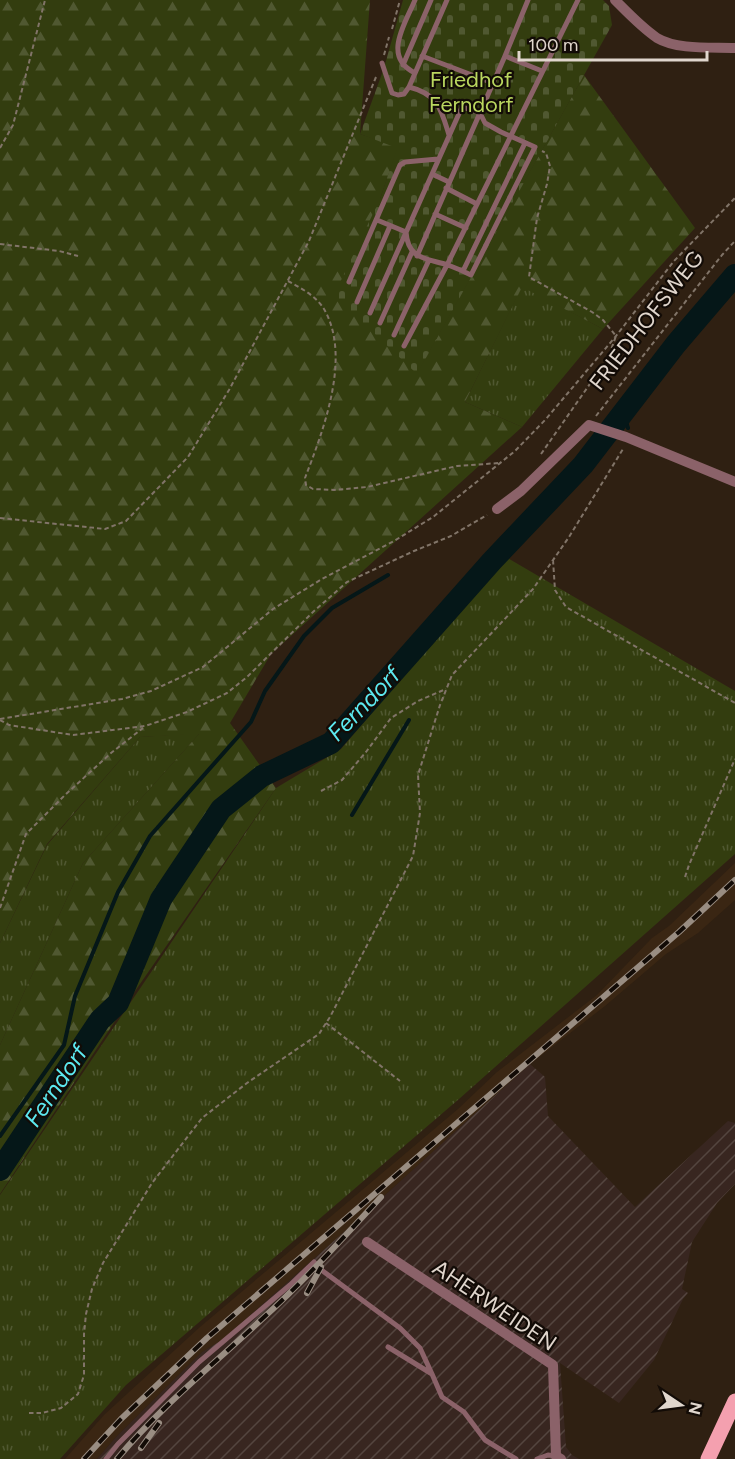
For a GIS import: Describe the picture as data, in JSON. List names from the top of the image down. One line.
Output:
{"streets":{"street":["AHERWEIDEN"],"path":["FRIEDHOFSWEG"]},"water":["Ferndorf"],"parks":["Friedhof Ferndorf"],"scale_bar":"100 m","north":"right"}
